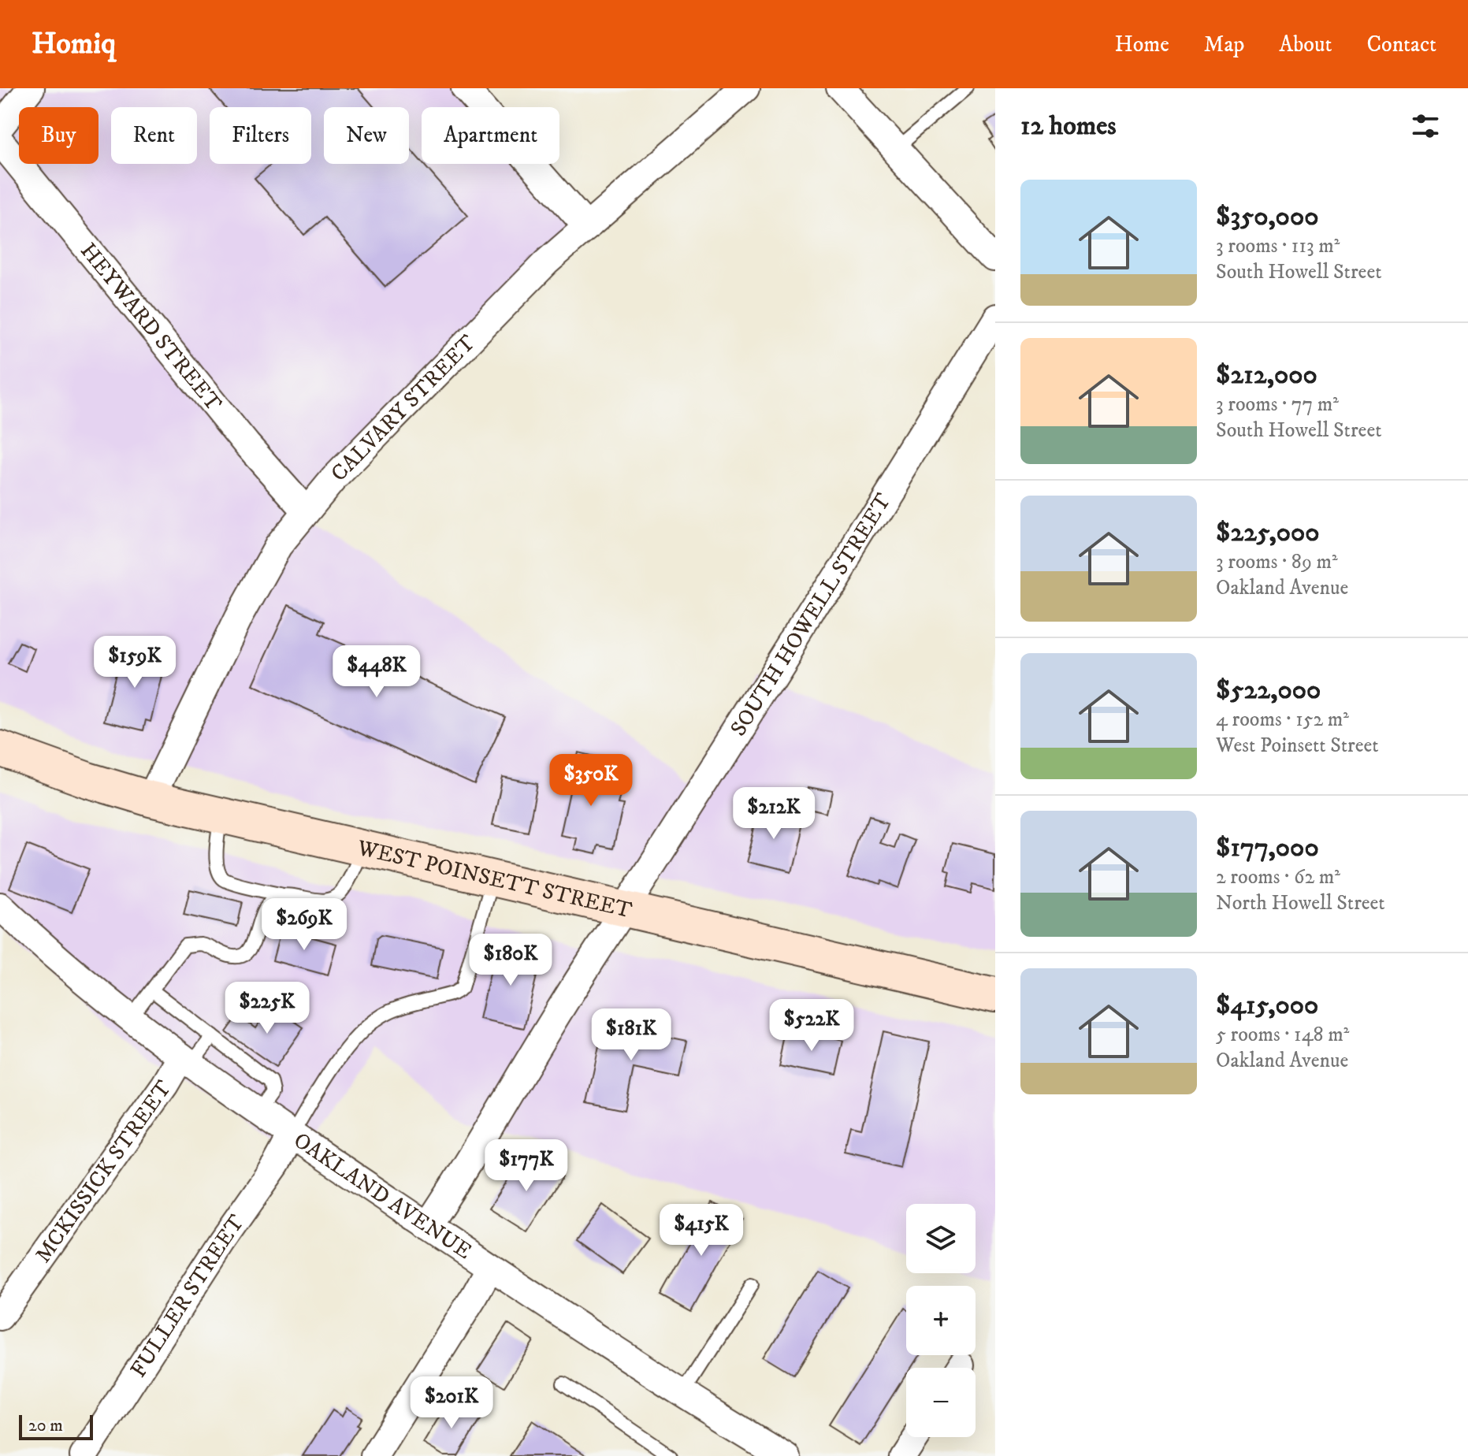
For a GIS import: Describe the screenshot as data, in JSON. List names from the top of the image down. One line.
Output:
{"streets":{"main road":["WEST POINSETT STREET"],"street":["HEYWARD STREET","CALVARY STREET","SOUTH HOWELL STREET","MCKISSICK STREET","OAKLAND AVENUE","FULLER STREET"]},"crossings":[["HEYWARD STREET","CALVARY STREET"],["CALVARY STREET","WEST POINSETT STREET"],["SOUTH HOWELL STREET","WEST POINSETT STREET"],["SOUTH HOWELL STREET","OAKLAND AVENUE"],["MCKISSICK STREET","OAKLAND AVENUE"],["OAKLAND AVENUE","FULLER STREET"]],"scale_bar":"20 m","page":{"header":"Homiq","nav":["Home","Map","About","Contact"],"heading":"12 homes","chip":["Buy","Rent","Filters","New","Apartment"],"list":[{"name":"$350,000","note":"3 rooms · 113 m² · South Howell Street"},{"name":"$212,000","note":"3 rooms · 77 m² · South Howell Street"},{"name":"$225,000","note":"3 rooms · 89 m² · Oakland Avenue"},{"name":"$522,000","note":"4 rooms · 152 m² · West Poinsett Street"},{"name":"$177,000","note":"2 rooms · 62 m² · North Howell Street"},{"name":"$415,000","note":"5 rooms · 148 m² · Oakland Avenue"}],"price":["$159K","$448K","$350K","$212K","$269K","$180K","$225K","$522K","$181K","$177K","$415K","$201K"],"map_buttons":["+","−"],"scale":"20 m"}}
